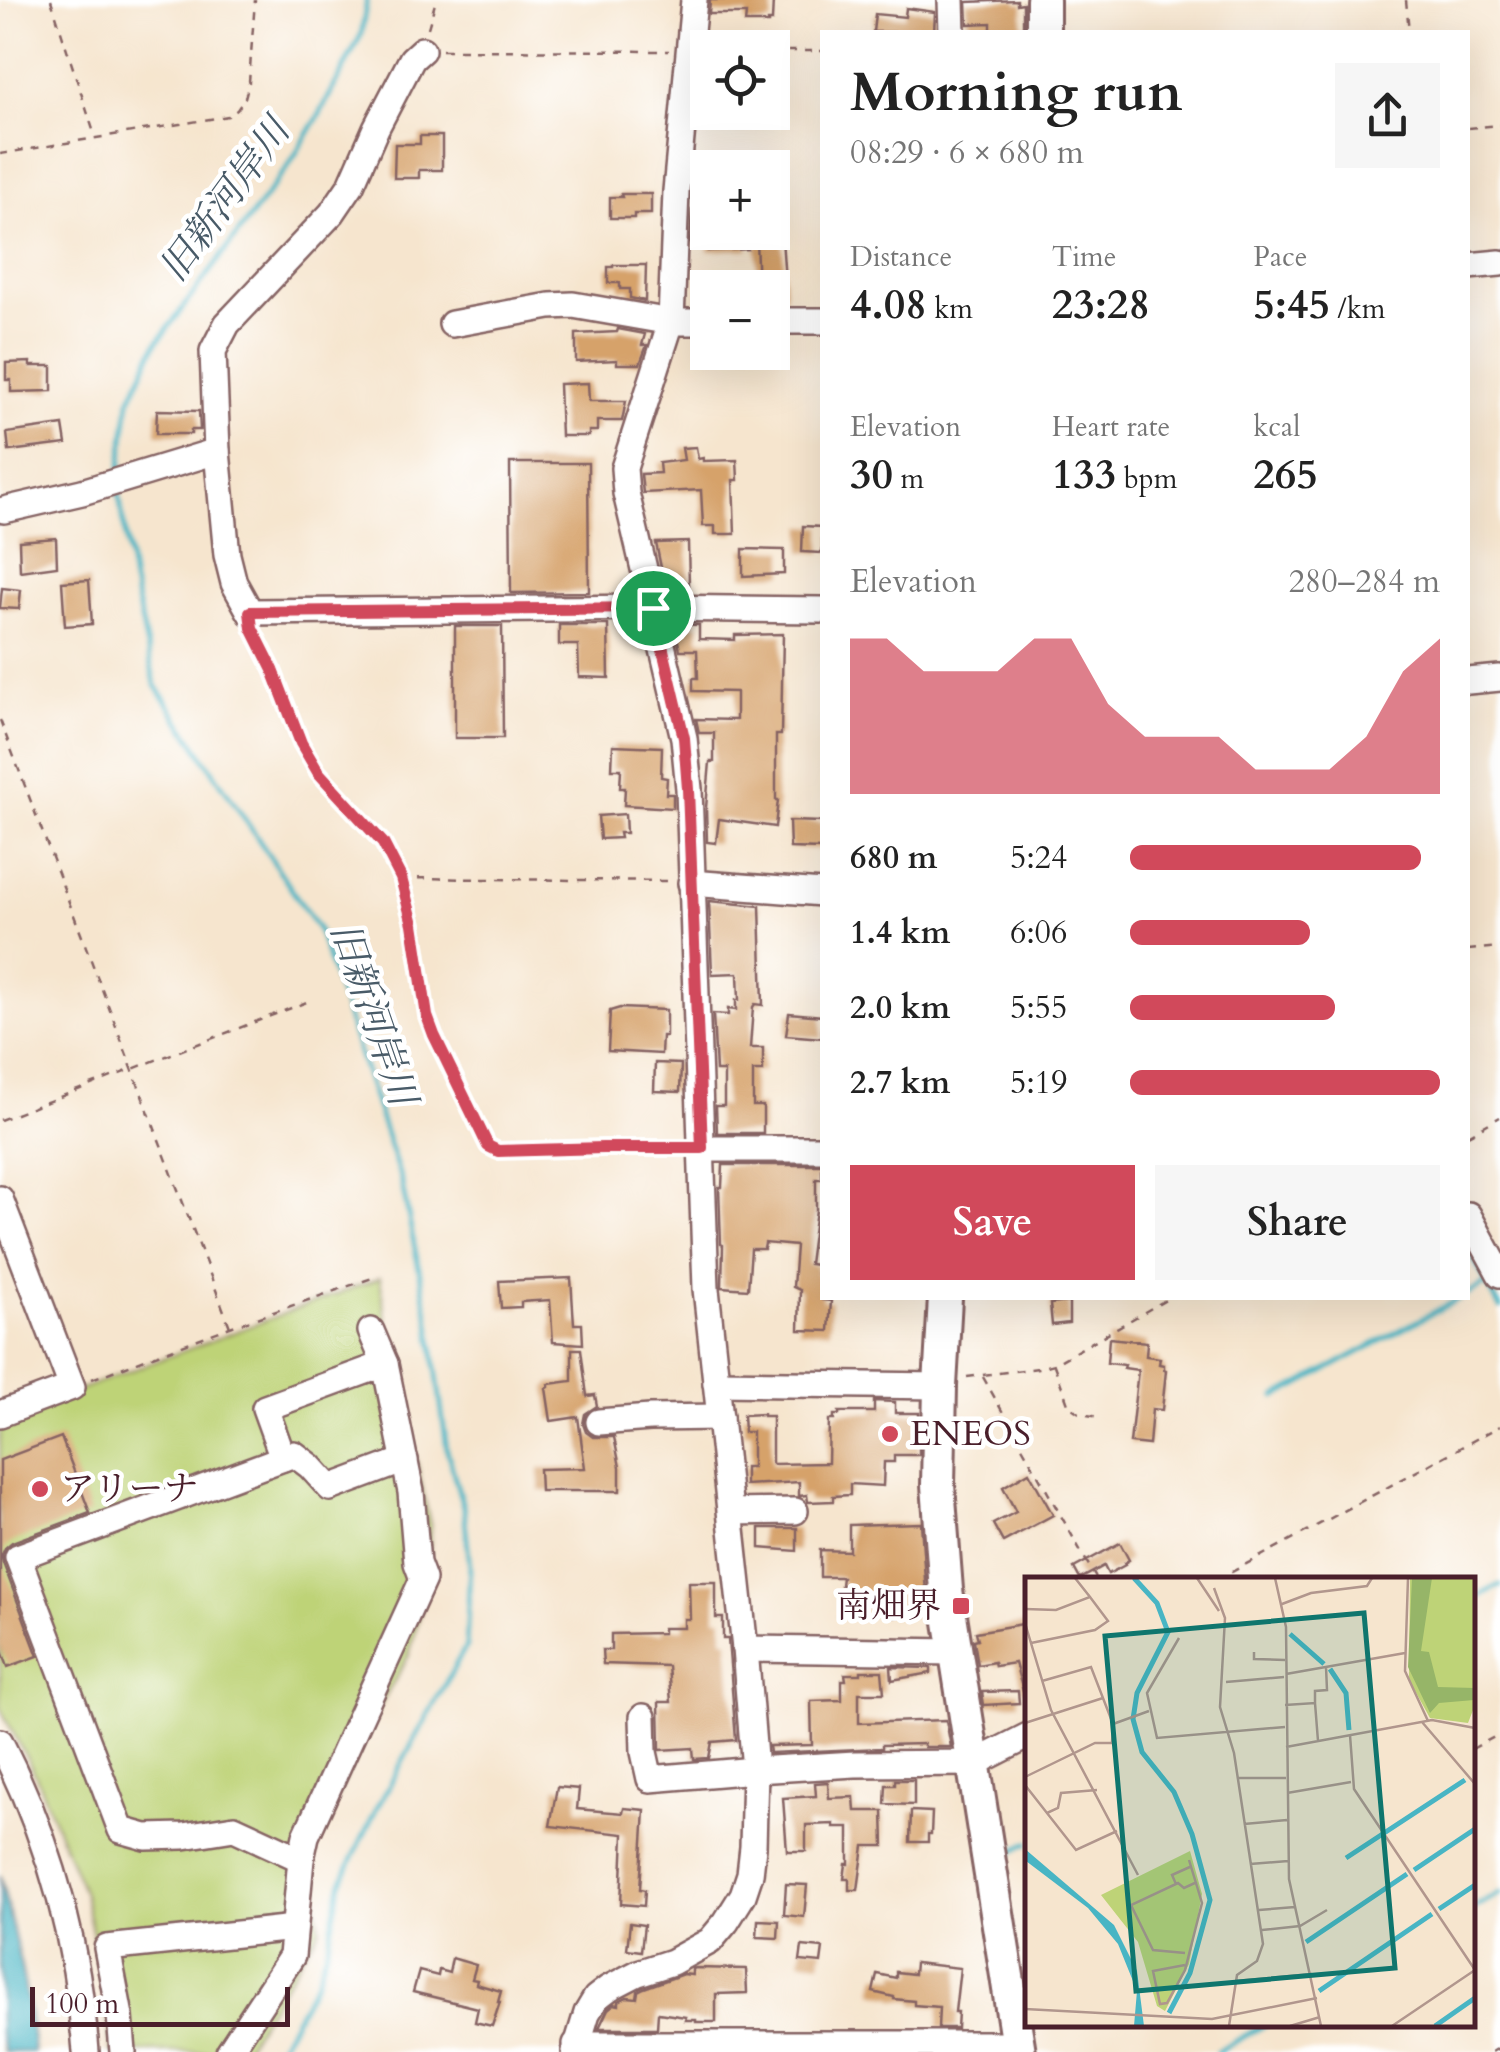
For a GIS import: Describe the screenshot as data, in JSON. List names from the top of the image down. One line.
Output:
{"water":["旧新河岸川"],"places":{"other":["ENEOS","アリーナ"],"transit":["南畑界"]},"scale_bar":"100 m","page":{"map_buttons":["+","−"],"heading":["Morning run","08:29 · 6 × 680 m"],"stats":[["Distance","4.08 km"],["Time","23:28"],["Pace","5:45 /km"],["Elevation","30 m"],["Heart rate","133 bpm"],["kcal","265"]],"chart":["Elevation","280–284 m"],"list":[{"name":"680 m","note":"5:24"},{"name":"1.4 km","note":"6:06"},{"name":"2.0 km","note":"5:55"},{"name":"2.7 km","note":"5:19"}],"buttons":["Save","Share"],"scale":"100 m"}}
